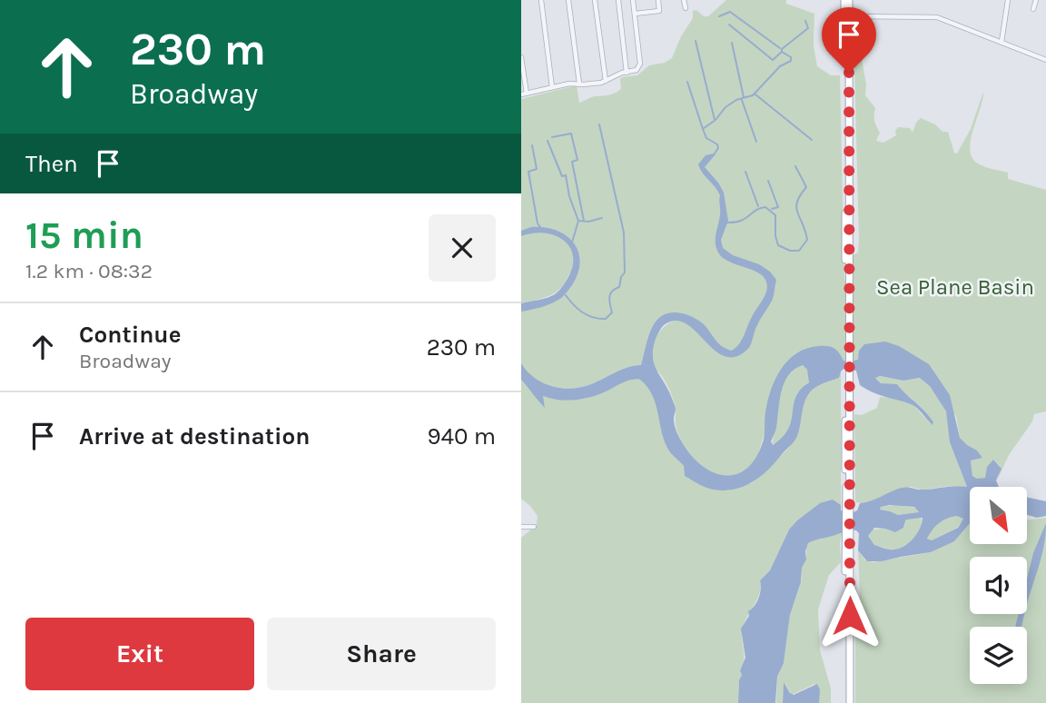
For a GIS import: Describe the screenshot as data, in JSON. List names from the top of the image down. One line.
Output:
{"parks":["Sea Plane Basin"],"north":"bottom right","page":{"turn":["230 m","Broadway"],"then":"Then","heading":["15 min","1.2 km · 08:32"],"list":[{"name":"Continue","note":"Broadway","value":"230 m"},{"name":"Arrive at destination","value":"940 m"}],"buttons":["Exit","Share"]}}
